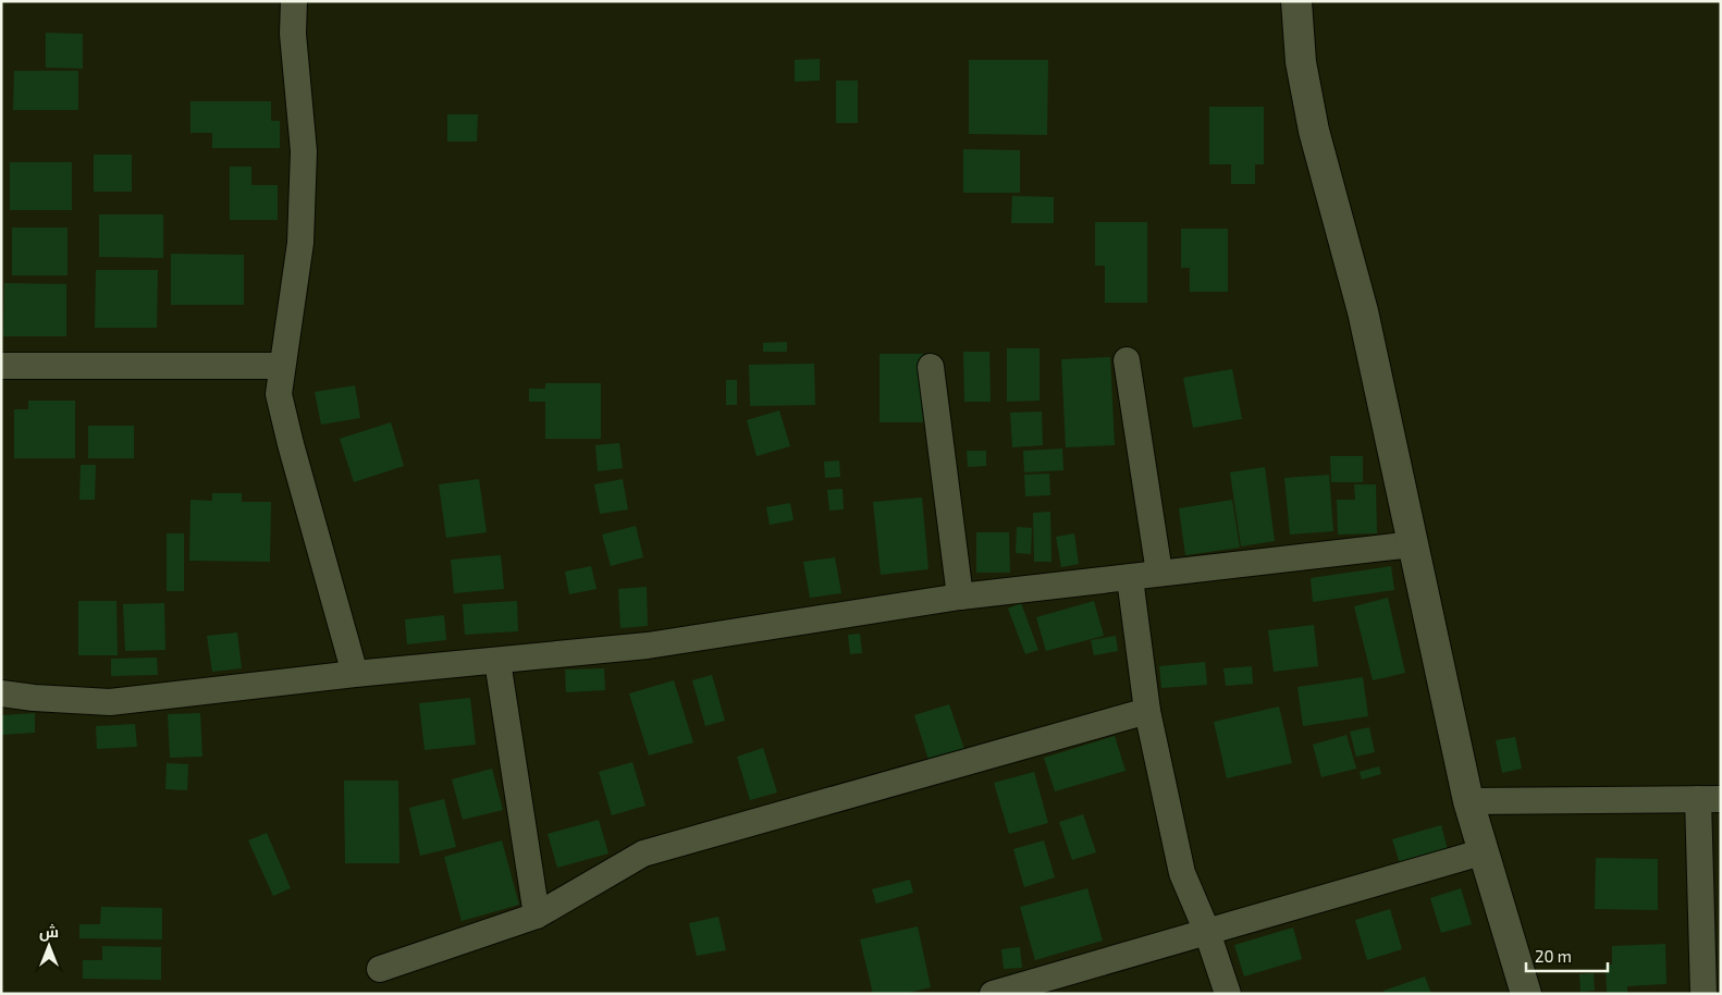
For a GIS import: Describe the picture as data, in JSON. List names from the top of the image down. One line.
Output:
{"scale_bar":"20 m","north":"top"}
